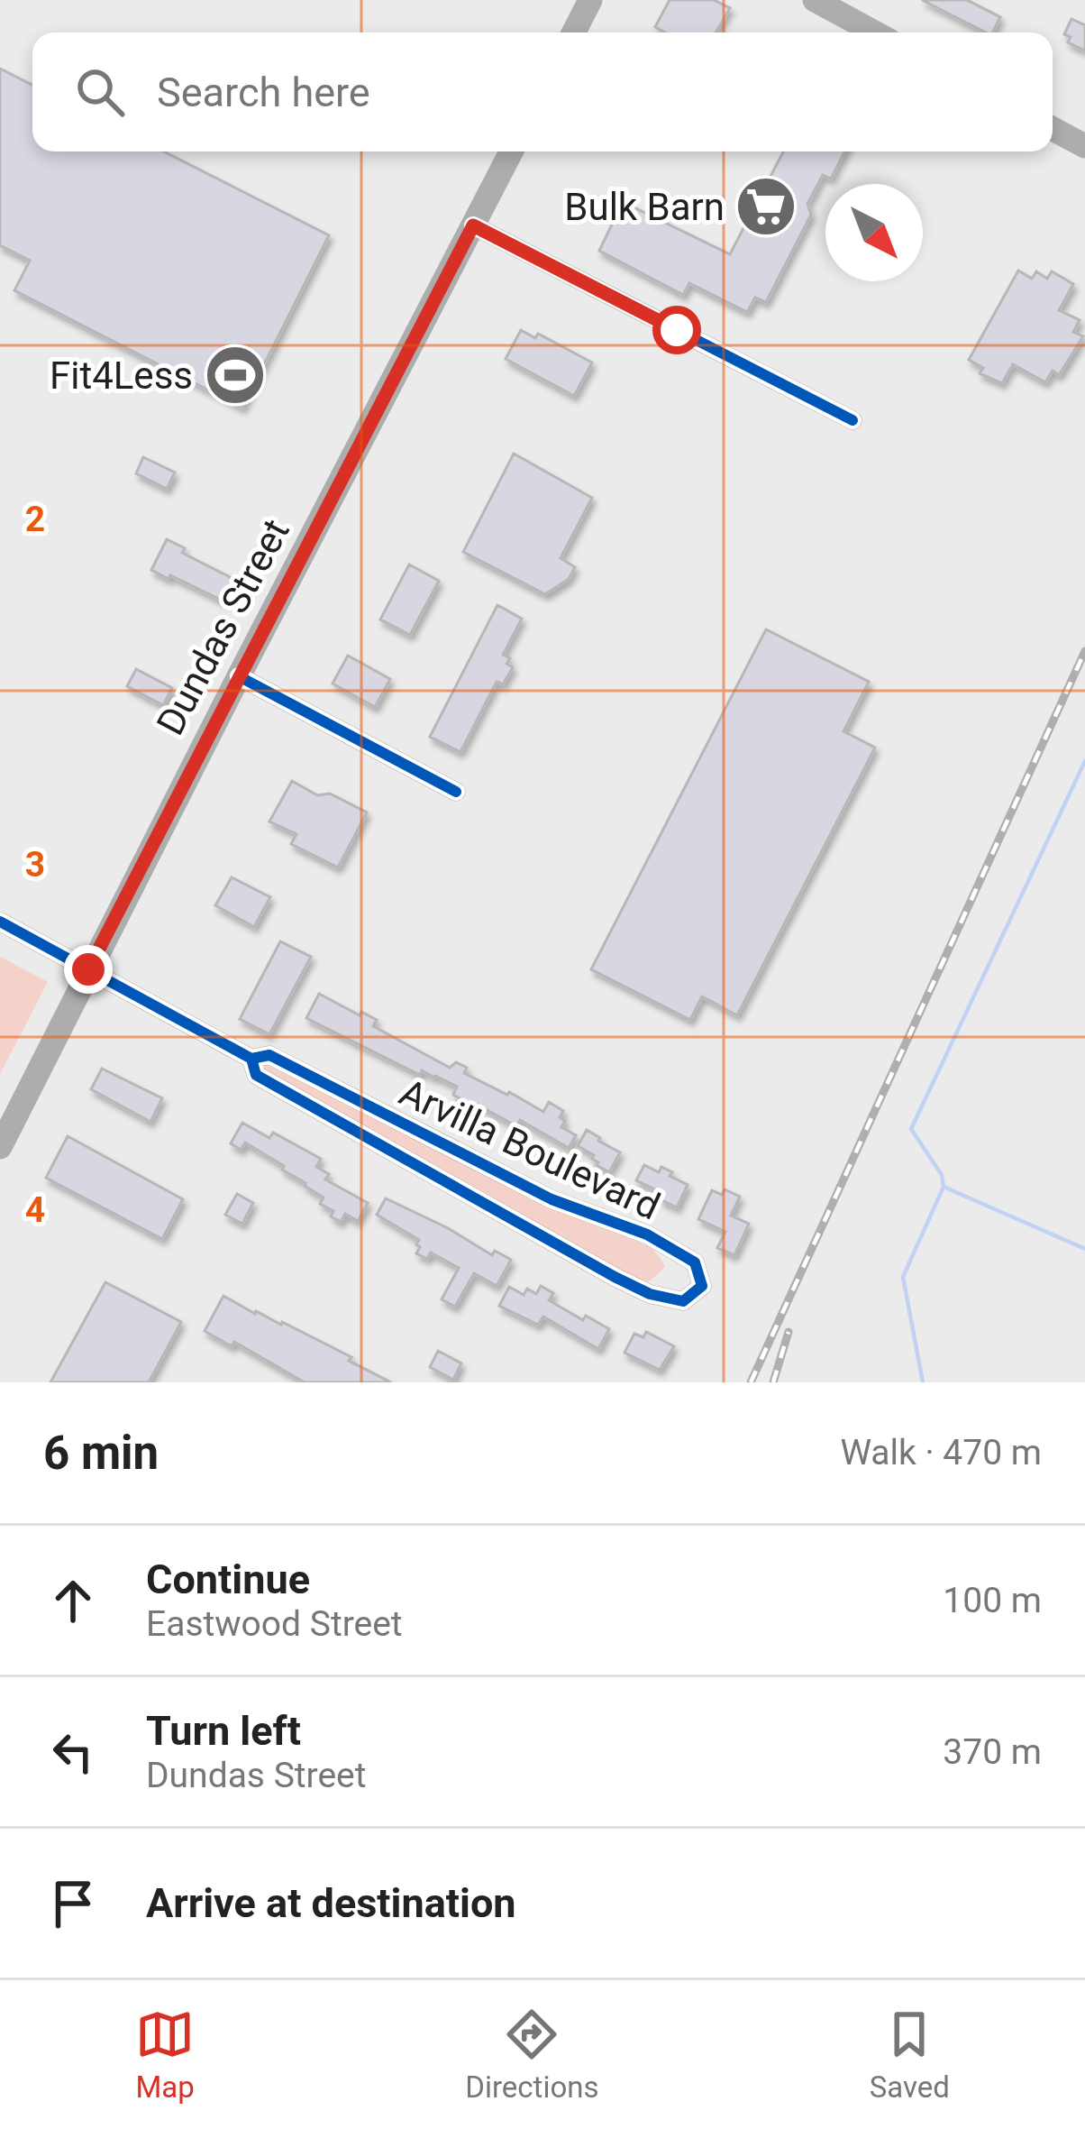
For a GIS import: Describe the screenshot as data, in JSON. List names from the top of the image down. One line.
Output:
{"streets":{"main road":["Dundas Street"],"street":["Arvilla Boulevard"]},"crossings":[["Dundas Street","Arvilla Boulevard"]],"places":{"supermarket":["Bulk Barn"],"sports":["Fit4Less"]},"north":"bottom right","page":{"search":"Search here","heading":["6 min","Walk · 470 m"],"list":[["Continue","Eastwood Street","100 m"],["Turn left","Dundas Street","370 m"],"Arrive at destination"],"nav":["Map","Directions","Saved"]},"grid":{"rows":["2","3","4"]}}
